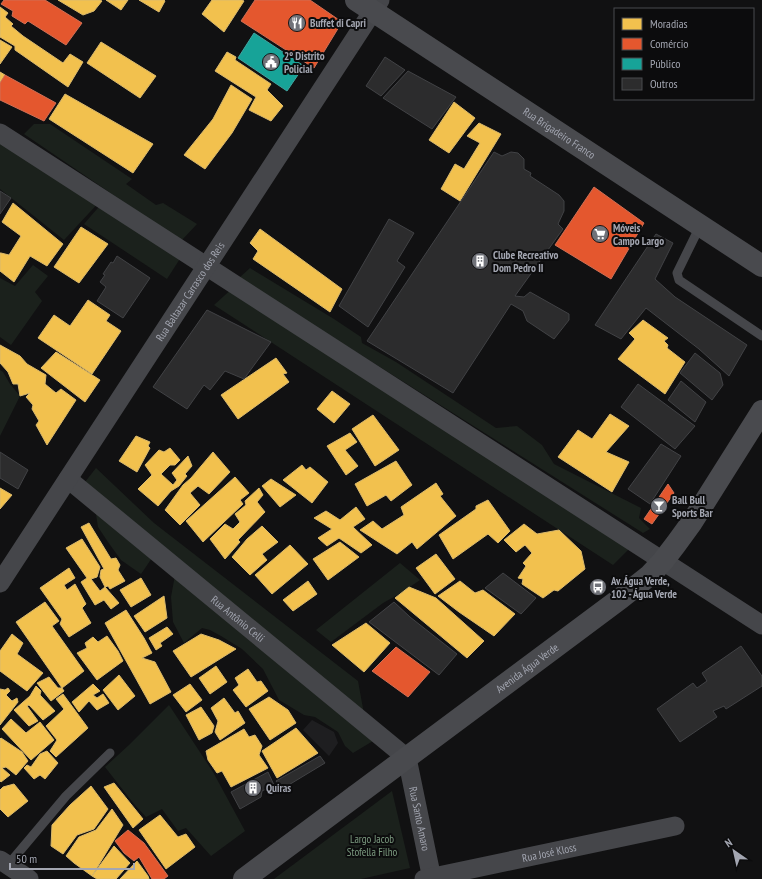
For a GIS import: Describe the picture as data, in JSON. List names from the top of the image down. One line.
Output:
{"streets":{"main road":["Rua Brigadeiro Franco","Avenida Água Verde"],"street":["Rua Baltazar Carrasco dos Reis","Rua Antônio Celli","Rua Santo Amaro","Rua José Kloss"]},"crossings":[["Rua Brigadeiro Franco","Rua Baltazar Carrasco dos Reis"],["Rua Baltazar Carrasco dos Reis","Rua Antônio Celli"],["Rua Antônio Celli","Avenida Água Verde"],["Rua Antônio Celli","Rua Santo Amaro"],["Avenida Água Verde","Rua Santo Amaro"],["Rua Santo Amaro","Rua José Kloss"]],"parks":["Largo Jacob Stofella Filho"],"places":{"restaurant":["Buffet di Capri"],"public building":["2º Distrito Policial"],"supermarket":["Móveis Campo Largo"],"building":["Clube Recreativo Dom Pedro II","Quiras"],"bar":["Ball Bull Sports Bar"],"bus stop":["Av. Água Verde, 102 - Água Verde"]},"legend":["Moradias","Comércio","Público","Outros"],"scale_bar":"50 m","north":"top left"}
